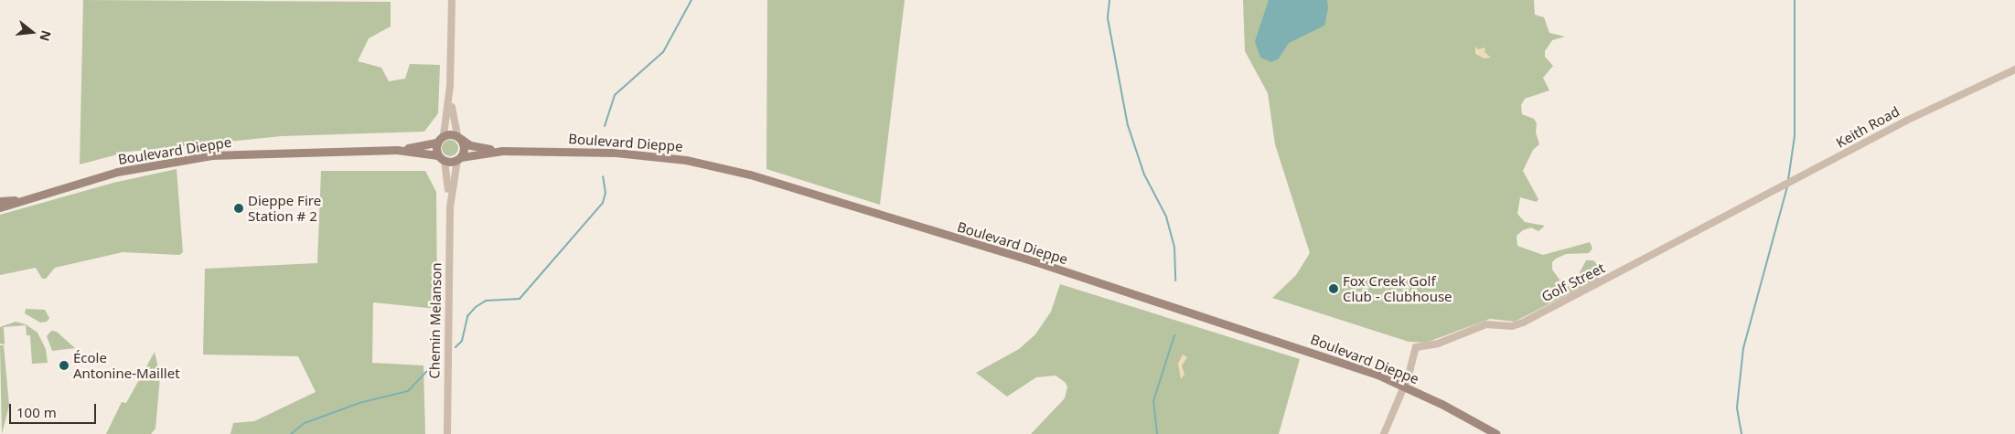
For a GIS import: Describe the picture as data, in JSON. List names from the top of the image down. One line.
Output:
{"streets":{"main road":["Boulevard Dieppe"],"street":["Keith Road","Golf Street","Chemin Melanson"]},"crossings":[["Keith Road","Golf Street"],["Boulevard Dieppe","Golf Street"]],"places":["Dieppe Fire Station # 2","Fox Creek Golf Club - Clubhouse","École Antonine-Maillet"],"scale_bar":"100 m","north":"right"}
